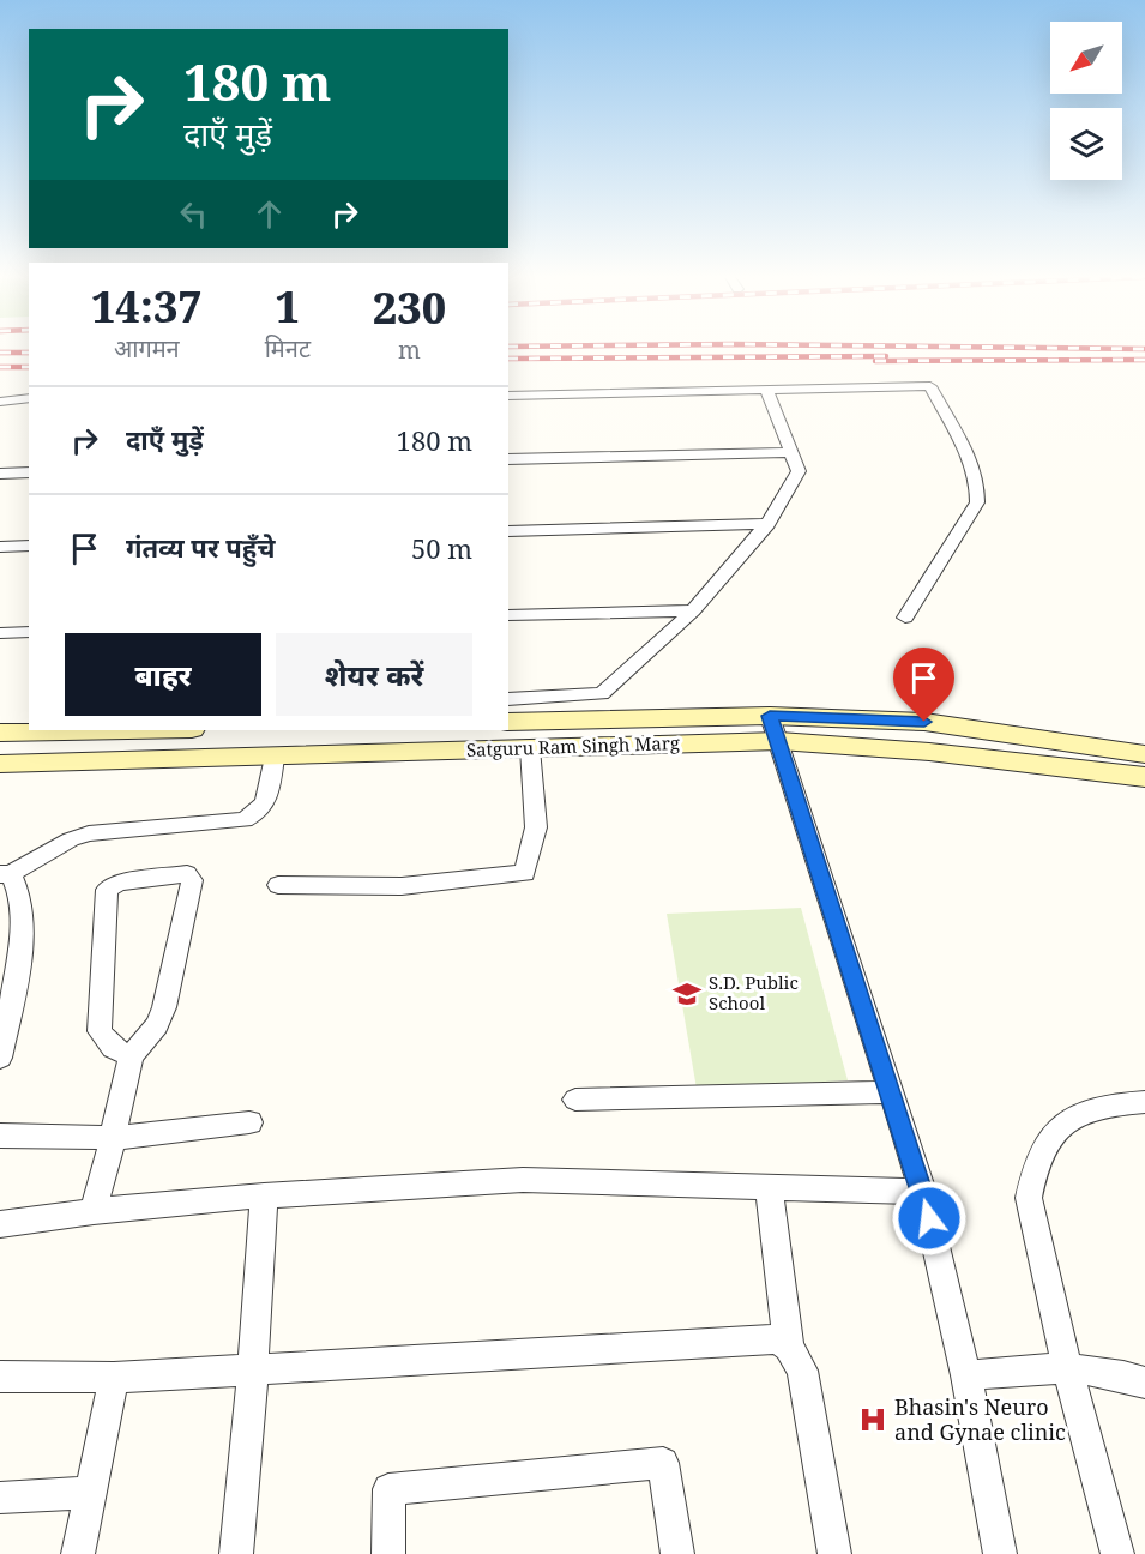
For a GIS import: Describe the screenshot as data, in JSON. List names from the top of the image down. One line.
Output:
{"streets":{"main road":["Satguru Ram Singh Marg"]},"places":{"school or university":["S.D. Public School"],"hospital":["Bhasin's Neuro and Gynae clinic"]},"north":"bottom left","page":{"turn":["180 m","दाएँ मुड़ें"],"eta":["14:37","आगमन","1","मिनट","230","m"],"list":[{"name":"दाएँ मुड़ें","value":"180 m"},{"name":"गंतव्य पर पहुँचे","value":"50 m"}],"buttons":["बाहर","शेयर करें"]}}
